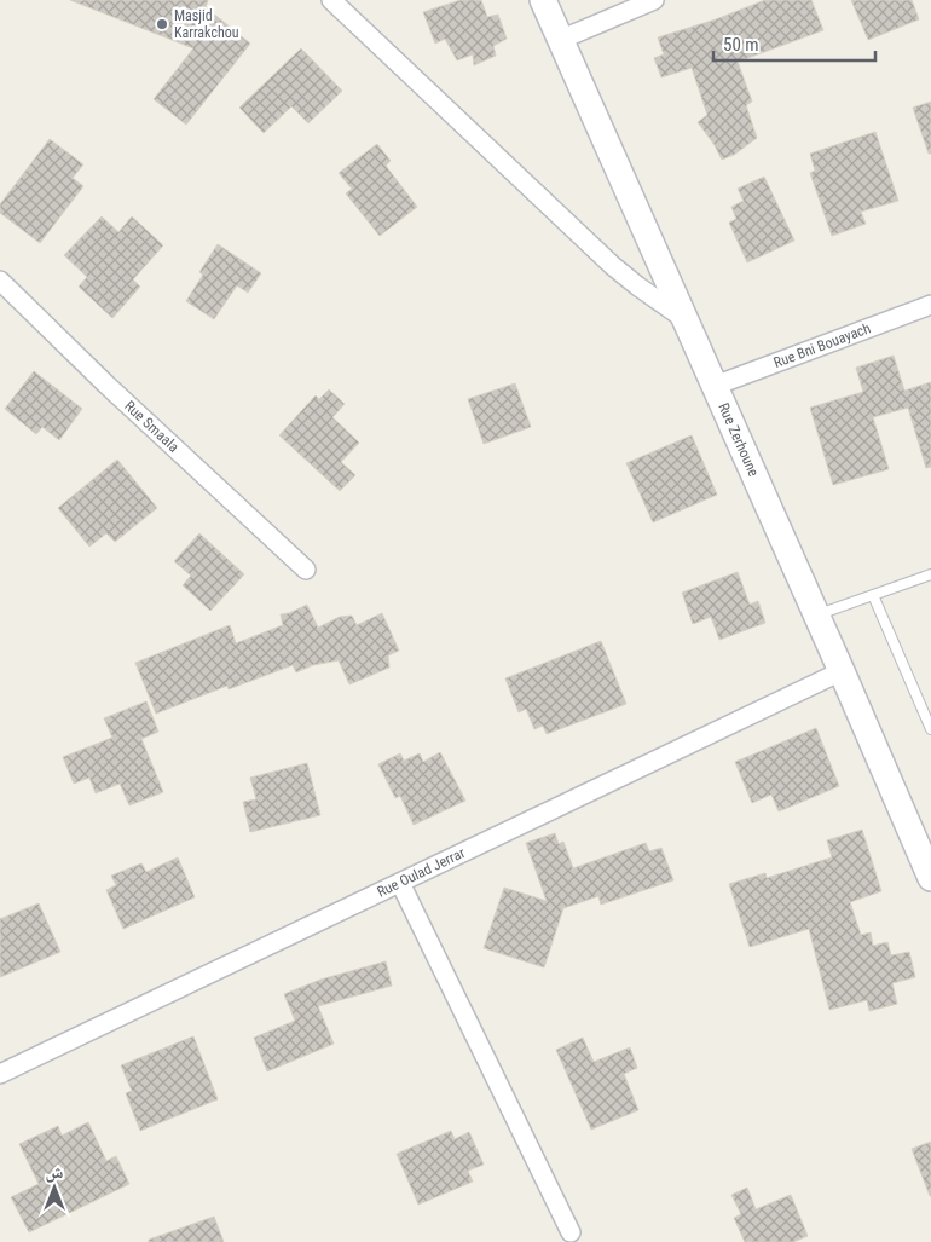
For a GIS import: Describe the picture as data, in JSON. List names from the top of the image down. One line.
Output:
{"streets":{"street":["Rue Bni Bouayach","Rue Smaala","Rue Zerhoune","Rue Oulad Jerrar"]},"crossings":[["Rue Bni Bouayach","Rue Zerhoune"],["Rue Zerhoune","Rue Oulad Jerrar"]],"places":["Masjid Karrakchou"],"scale_bar":"50 m","north":"top"}
